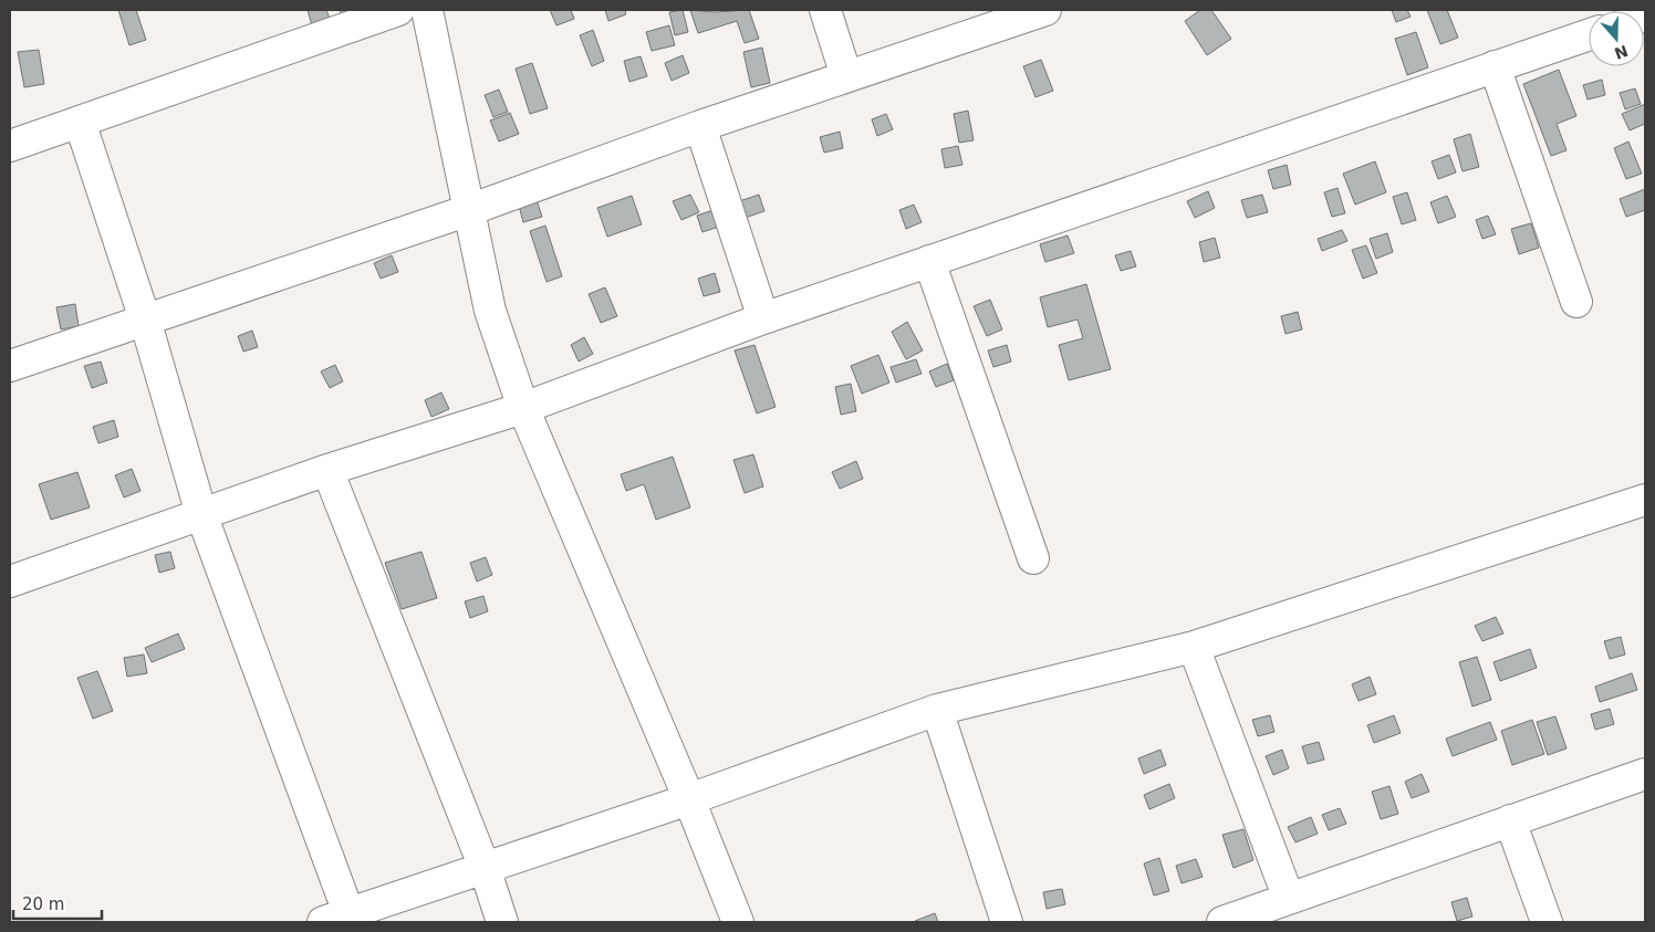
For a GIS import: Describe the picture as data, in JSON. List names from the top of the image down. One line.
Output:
{"scale_bar":"20 m","north":"bottom"}
